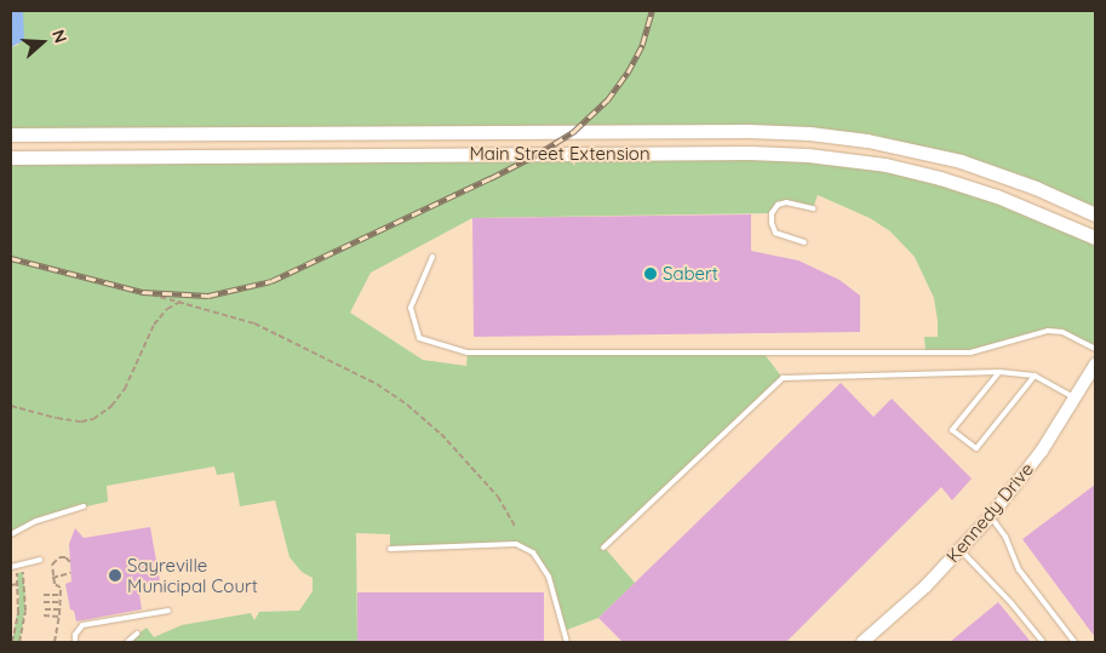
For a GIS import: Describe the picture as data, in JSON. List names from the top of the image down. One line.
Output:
{"streets":{"main road":["Main Street Extension"],"street":["Kennedy Drive"]},"places":["Sabert","Sayreville Municipal Court"],"north":"right"}
